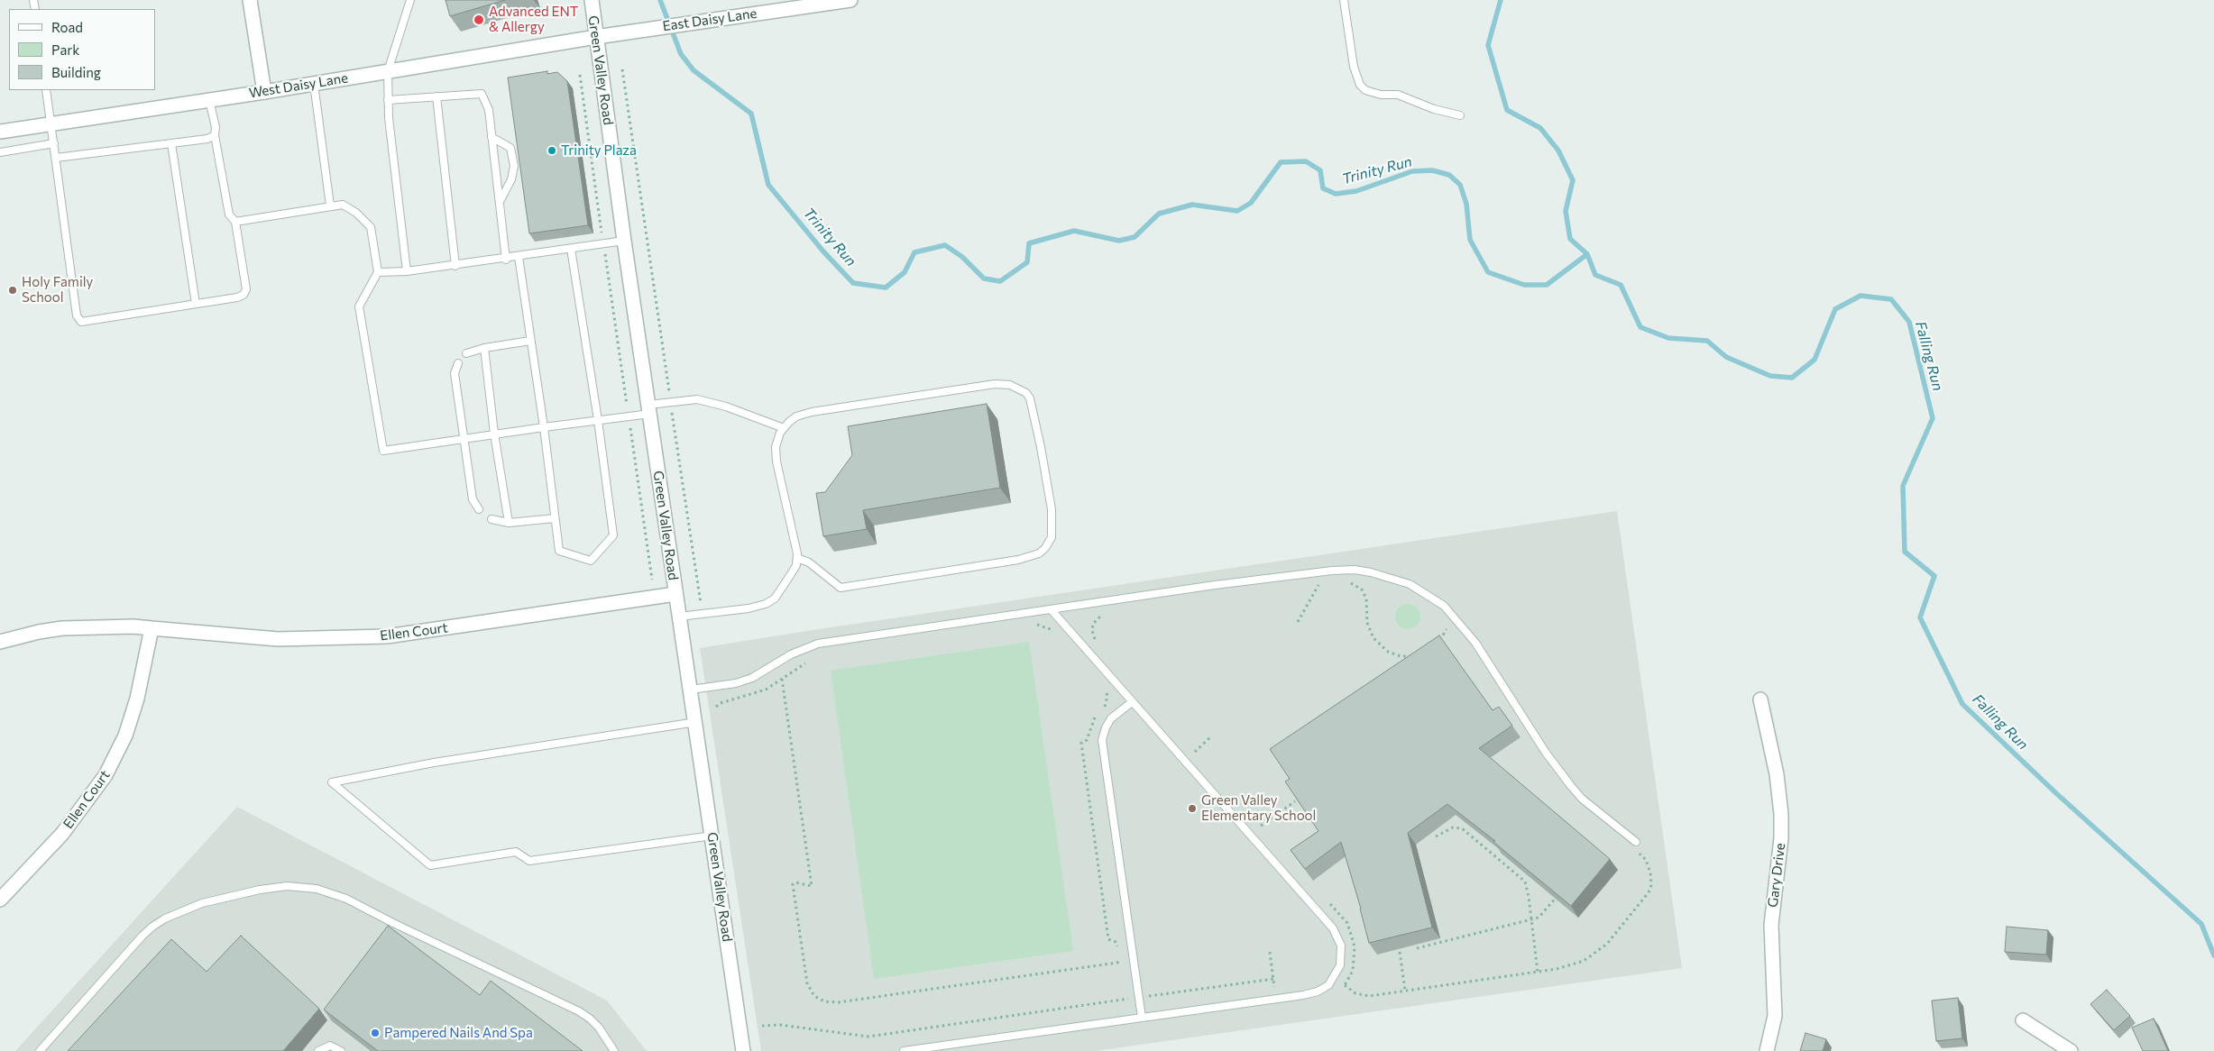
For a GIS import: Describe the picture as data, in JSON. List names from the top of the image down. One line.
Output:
{"streets":{"street":["East Daisy Lane","Green Valley Road","West Daisy Lane","Ellen Court","Gary Drive"]},"crossings":[["East Daisy Lane","Green Valley Road"],["East Daisy Lane","West Daisy Lane"],["Green Valley Road","West Daisy Lane"],["Green Valley Road","Ellen Court"]],"water":["Trinity Run","Falling Run"],"places":["Advanced ENT & Allergy","Trinity Plaza","Holy Family School","Green Valley Elementary School","Pampered Nails And Spa"],"legend":["Road","Park","Building"]}
